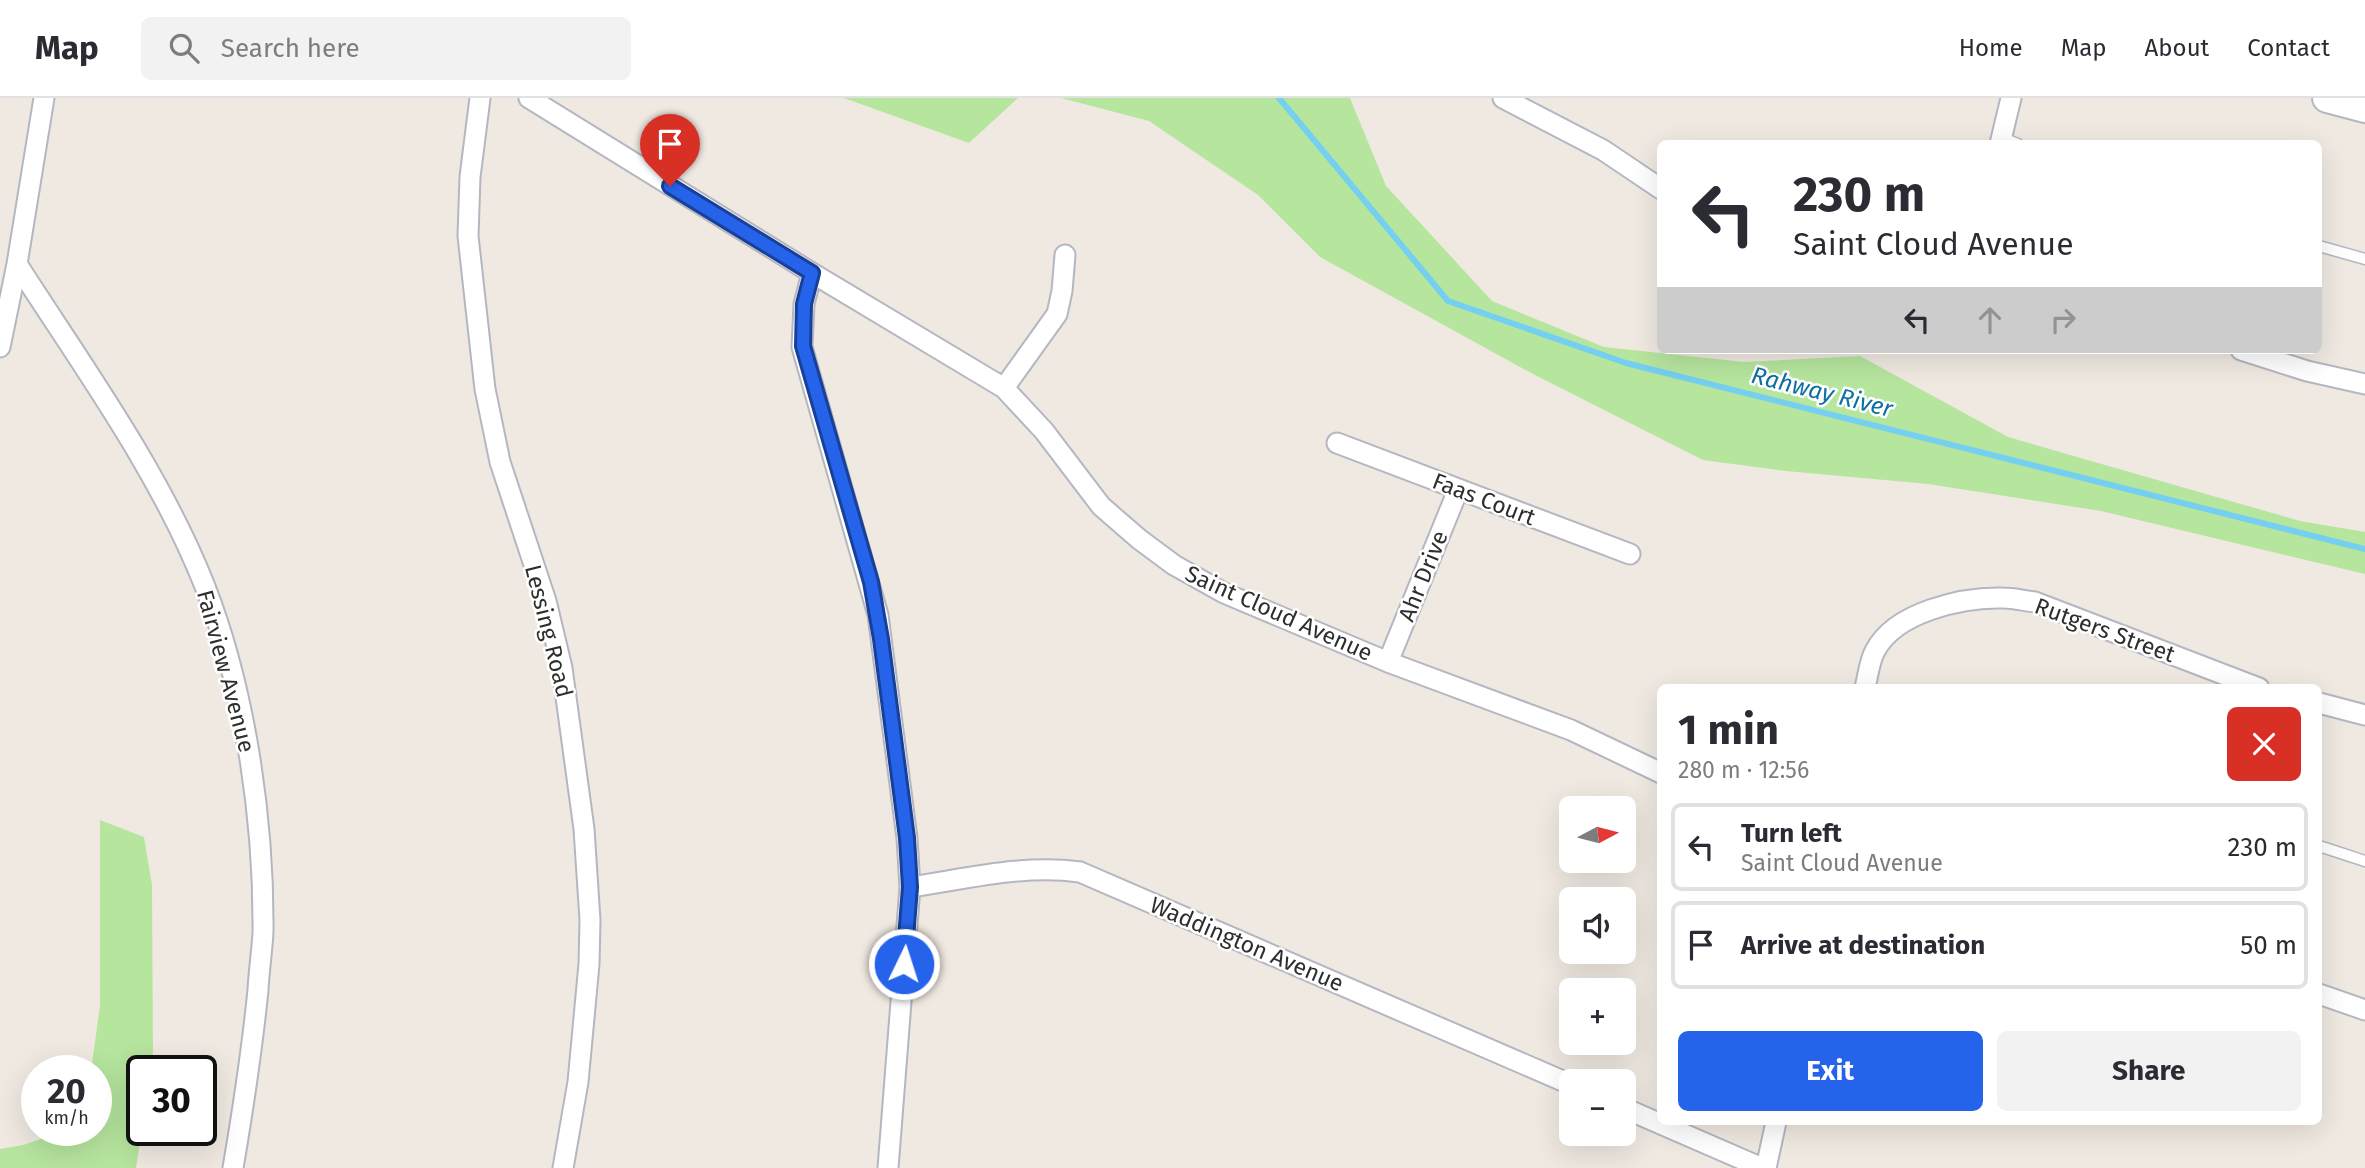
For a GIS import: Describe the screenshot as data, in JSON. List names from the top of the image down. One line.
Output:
{"streets":{"street":["Faas Court","Ahr Drive","Saint Cloud Avenue","Rutgers Street","Lessing Road","Fairview Avenue","Waddington Avenue"]},"crossings":[["Faas Court","Ahr Drive"],["Ahr Drive","Saint Cloud Avenue"]],"water":["Rahway River"],"north":"right","page":{"header":"Map","search":"Search here","nav":["Home","Map","About","Contact"],"turn":["230 m","Saint Cloud Avenue"],"heading":["1 min","280 m · 12:56"],"map_buttons":["+","−"],"list":[{"name":"Turn left","note":"Saint Cloud Avenue","value":"230 m"},{"name":"Arrive at destination","value":"50 m"}],"buttons":["Exit","Share"],"speed":"20 km/h","limit":"30"}}
